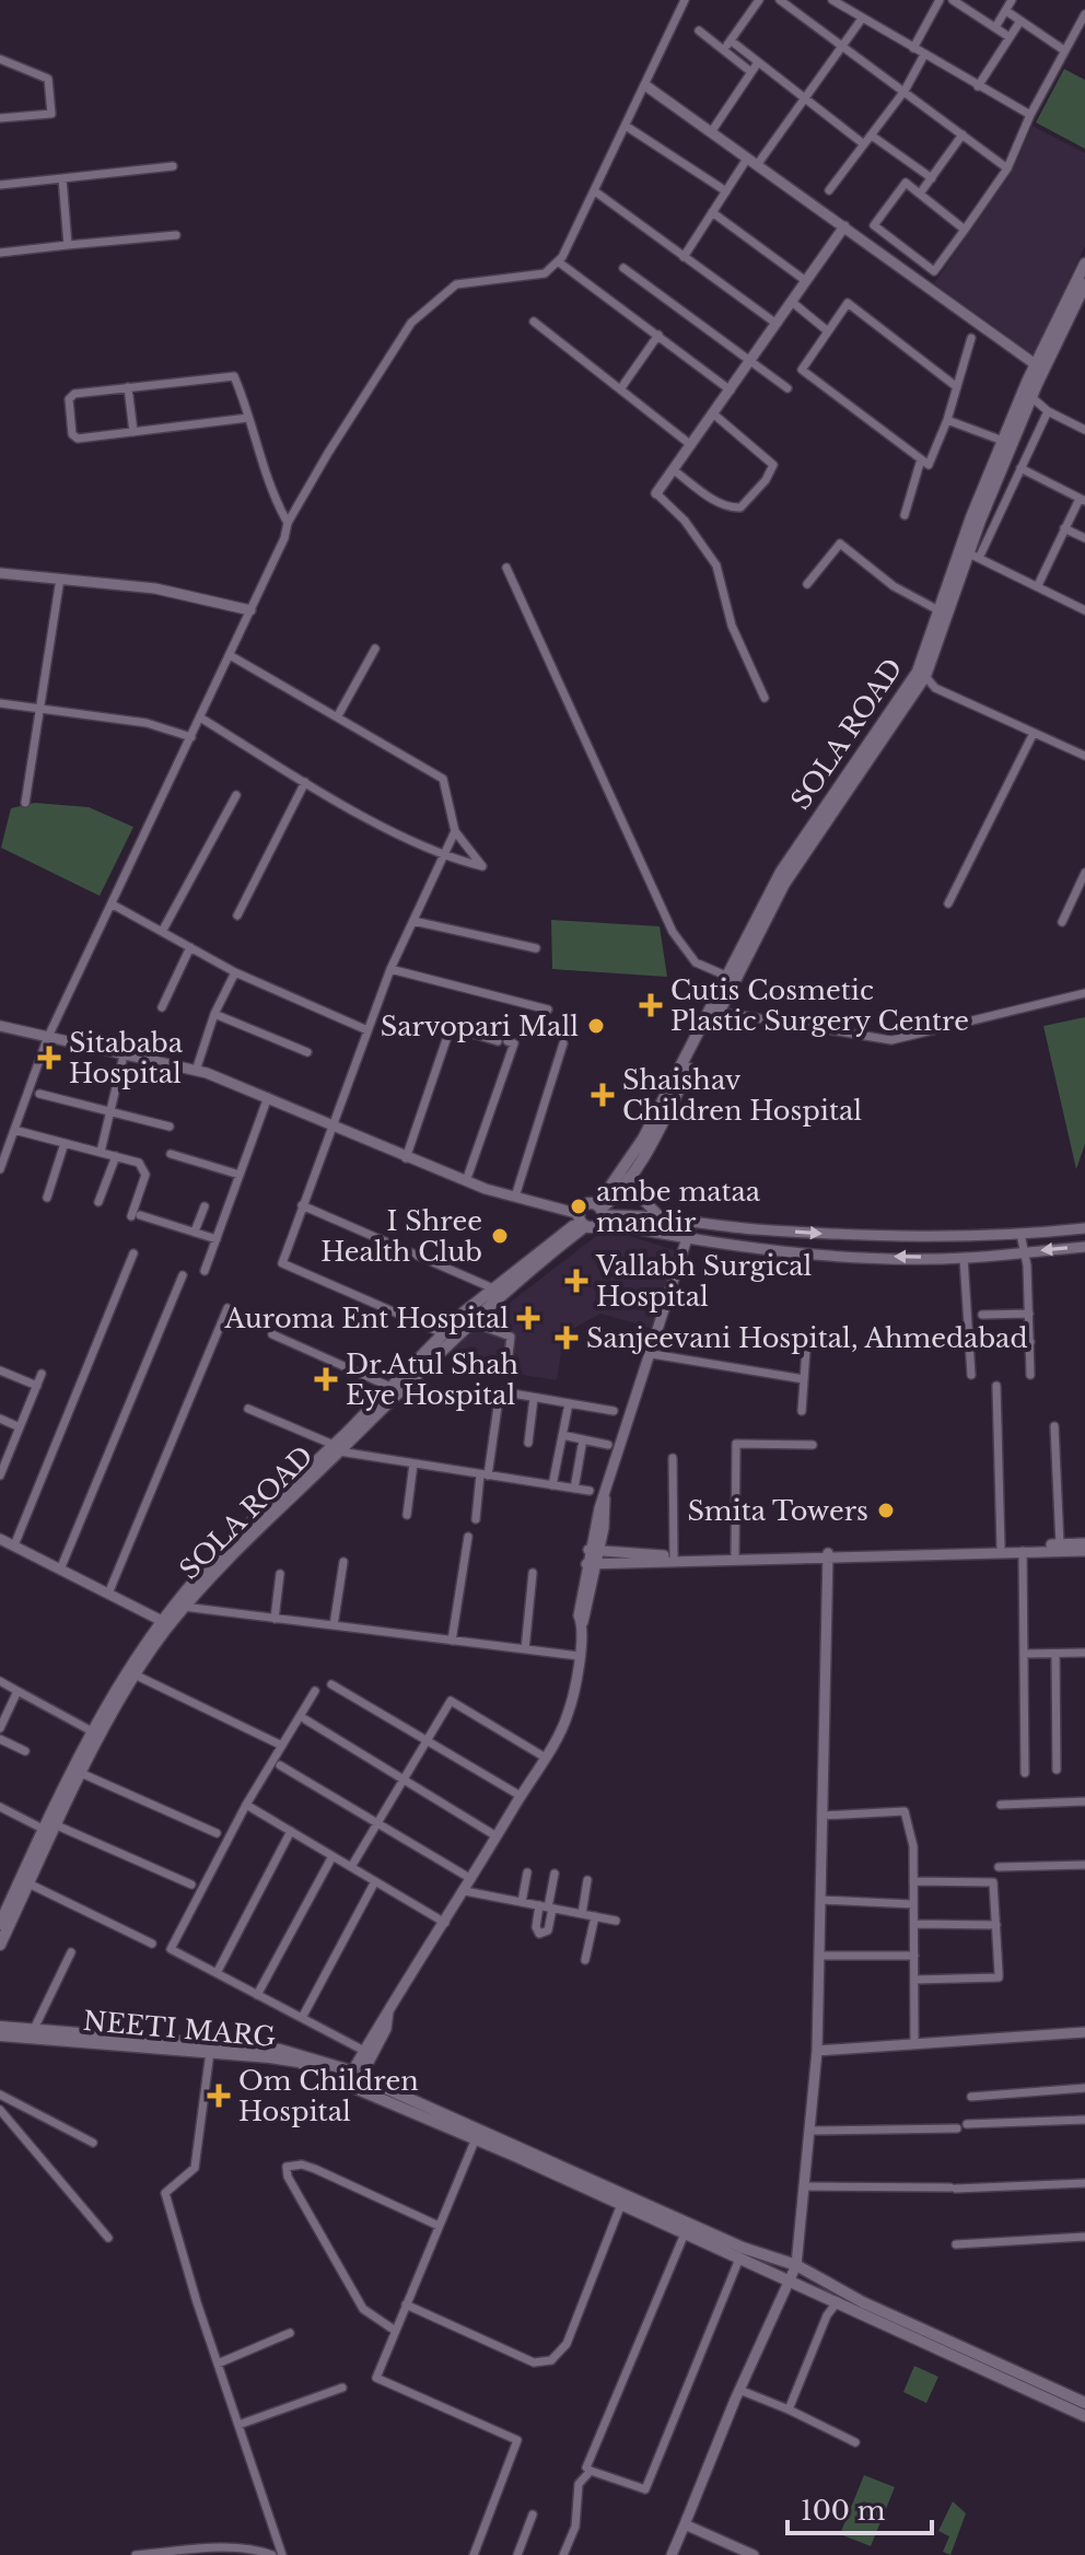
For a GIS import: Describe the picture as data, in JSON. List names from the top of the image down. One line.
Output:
{"streets":{"main road":["SOLA ROAD","NEETI MARG"]},"places":{"health":["Cutis Cosmetic Plastic Surgery Centre","Sitababa Hospital","Shaishav Children Hospital","Vallabh Surgical Hospital","Auroma Ent Hospital","Sanjeevani Hospital, Ahmedabad","Dr.Atul Shah Eye Hospital","Om Children Hospital"],"other":["Sarvopari Mall","ambe mataa mandir","I Shree Health Club","Smita Towers"]},"scale_bar":"100 m"}
